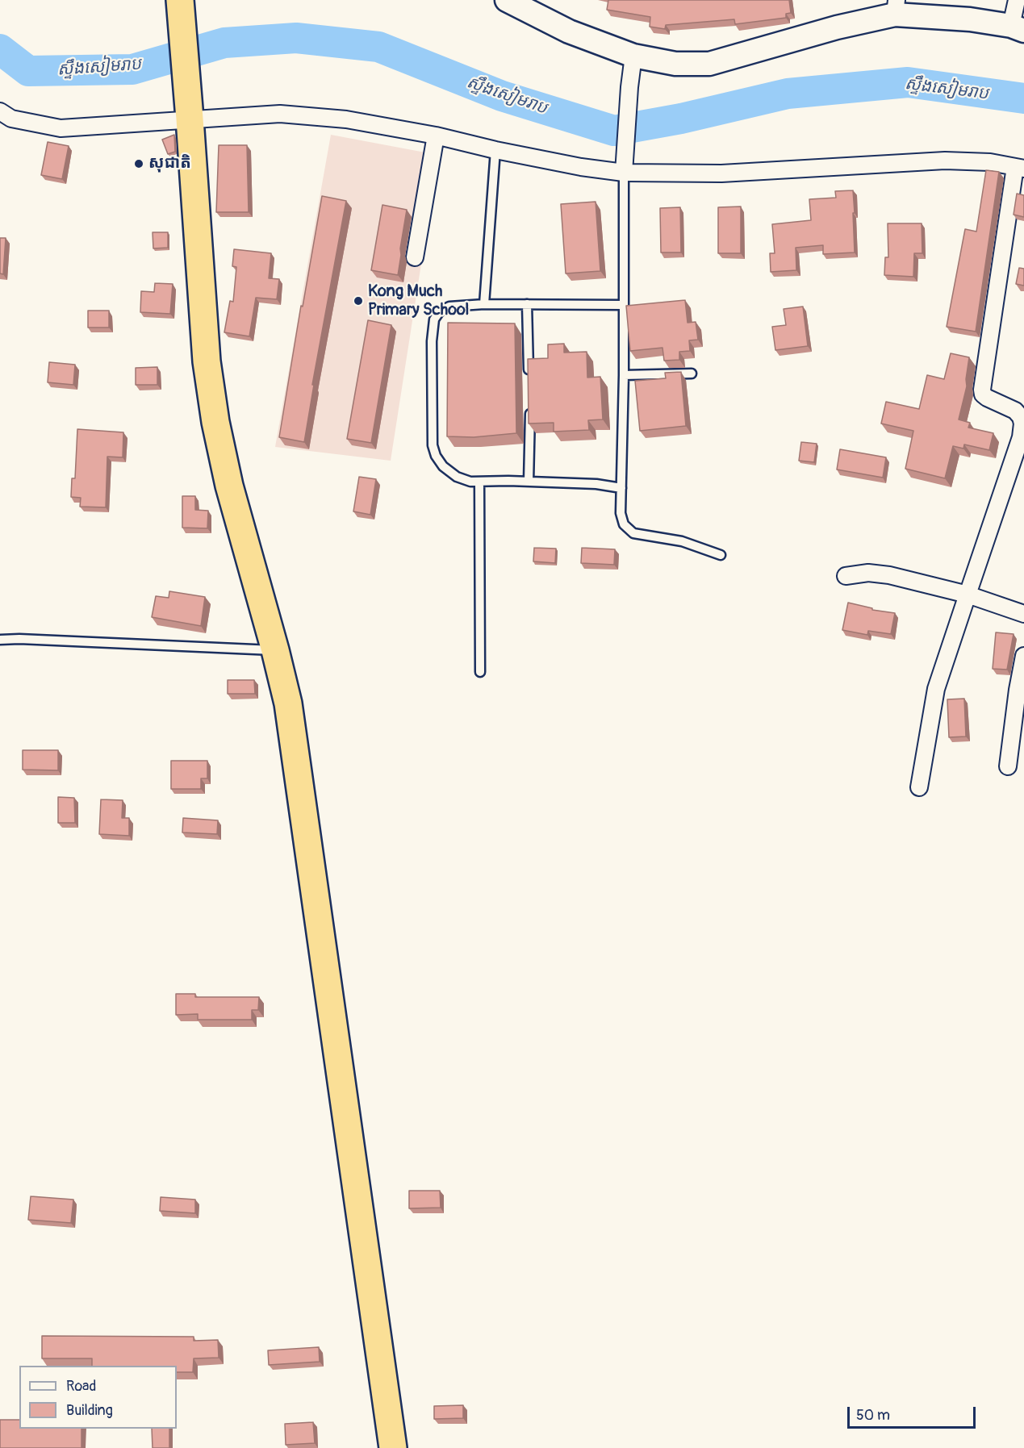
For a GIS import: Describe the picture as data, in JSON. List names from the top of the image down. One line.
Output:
{"water":["ស្ទឹងសៀមរាប"],"places":["សុជាតិ","Kong Much Primary School"],"legend":["Road","Building"],"scale_bar":"50 m"}
